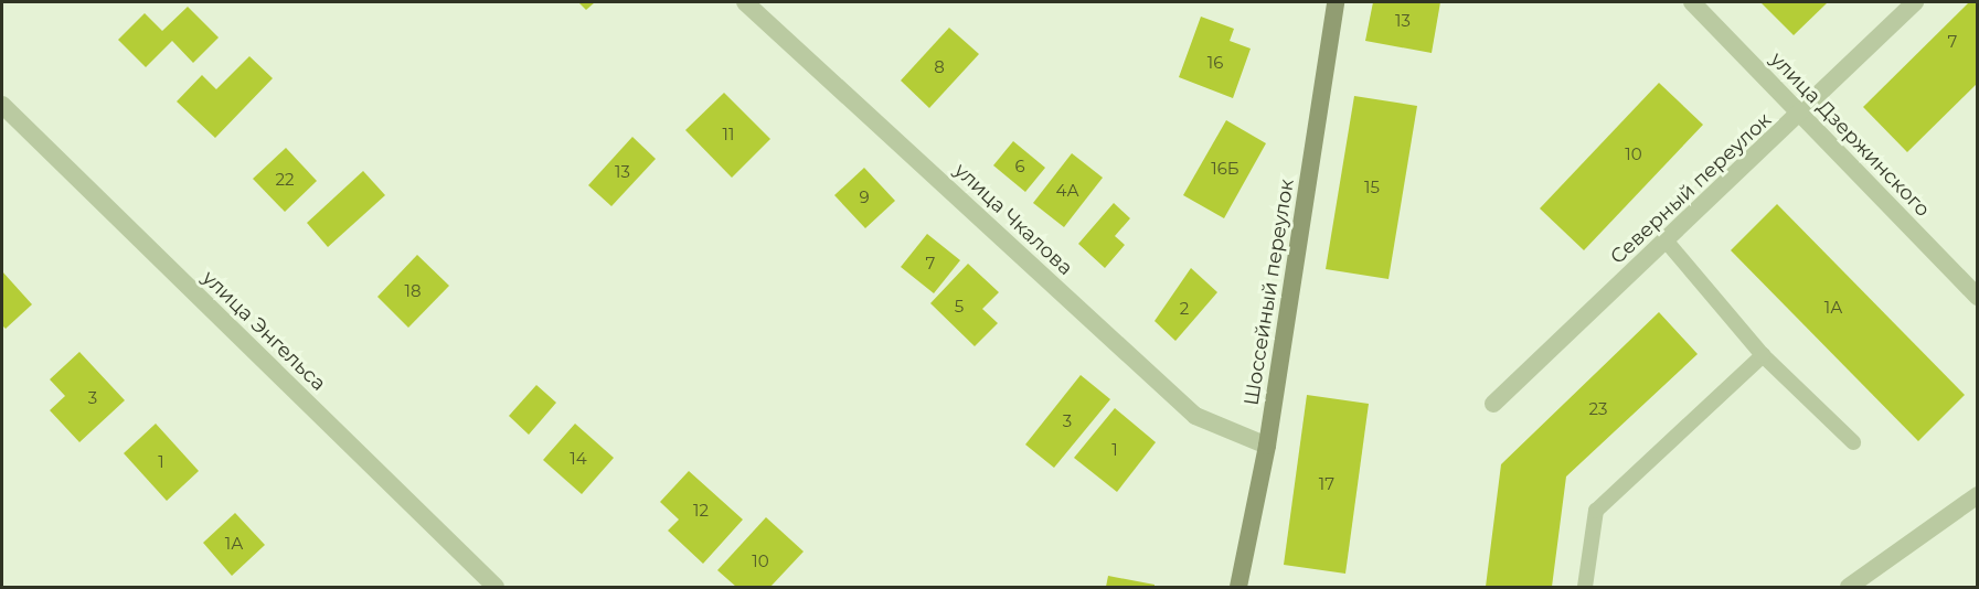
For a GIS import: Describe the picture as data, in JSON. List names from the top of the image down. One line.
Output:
{"streets":{"main road":["Шоссейный переулок"],"street":["улица Дзержинского","Северный переулок","улица Чкалова","улица Энгельса"]},"crossings":[["улица Дзержинского","Северный переулок"],["улица Чкалова","Шоссейный переулок"]],"house_numbers":["13","7","16","8","11","10","6","16Б","13","22","15","4А","9","7","18","5","1А","2","3","23","3","1","14","1","17","12","1А","10"]}
